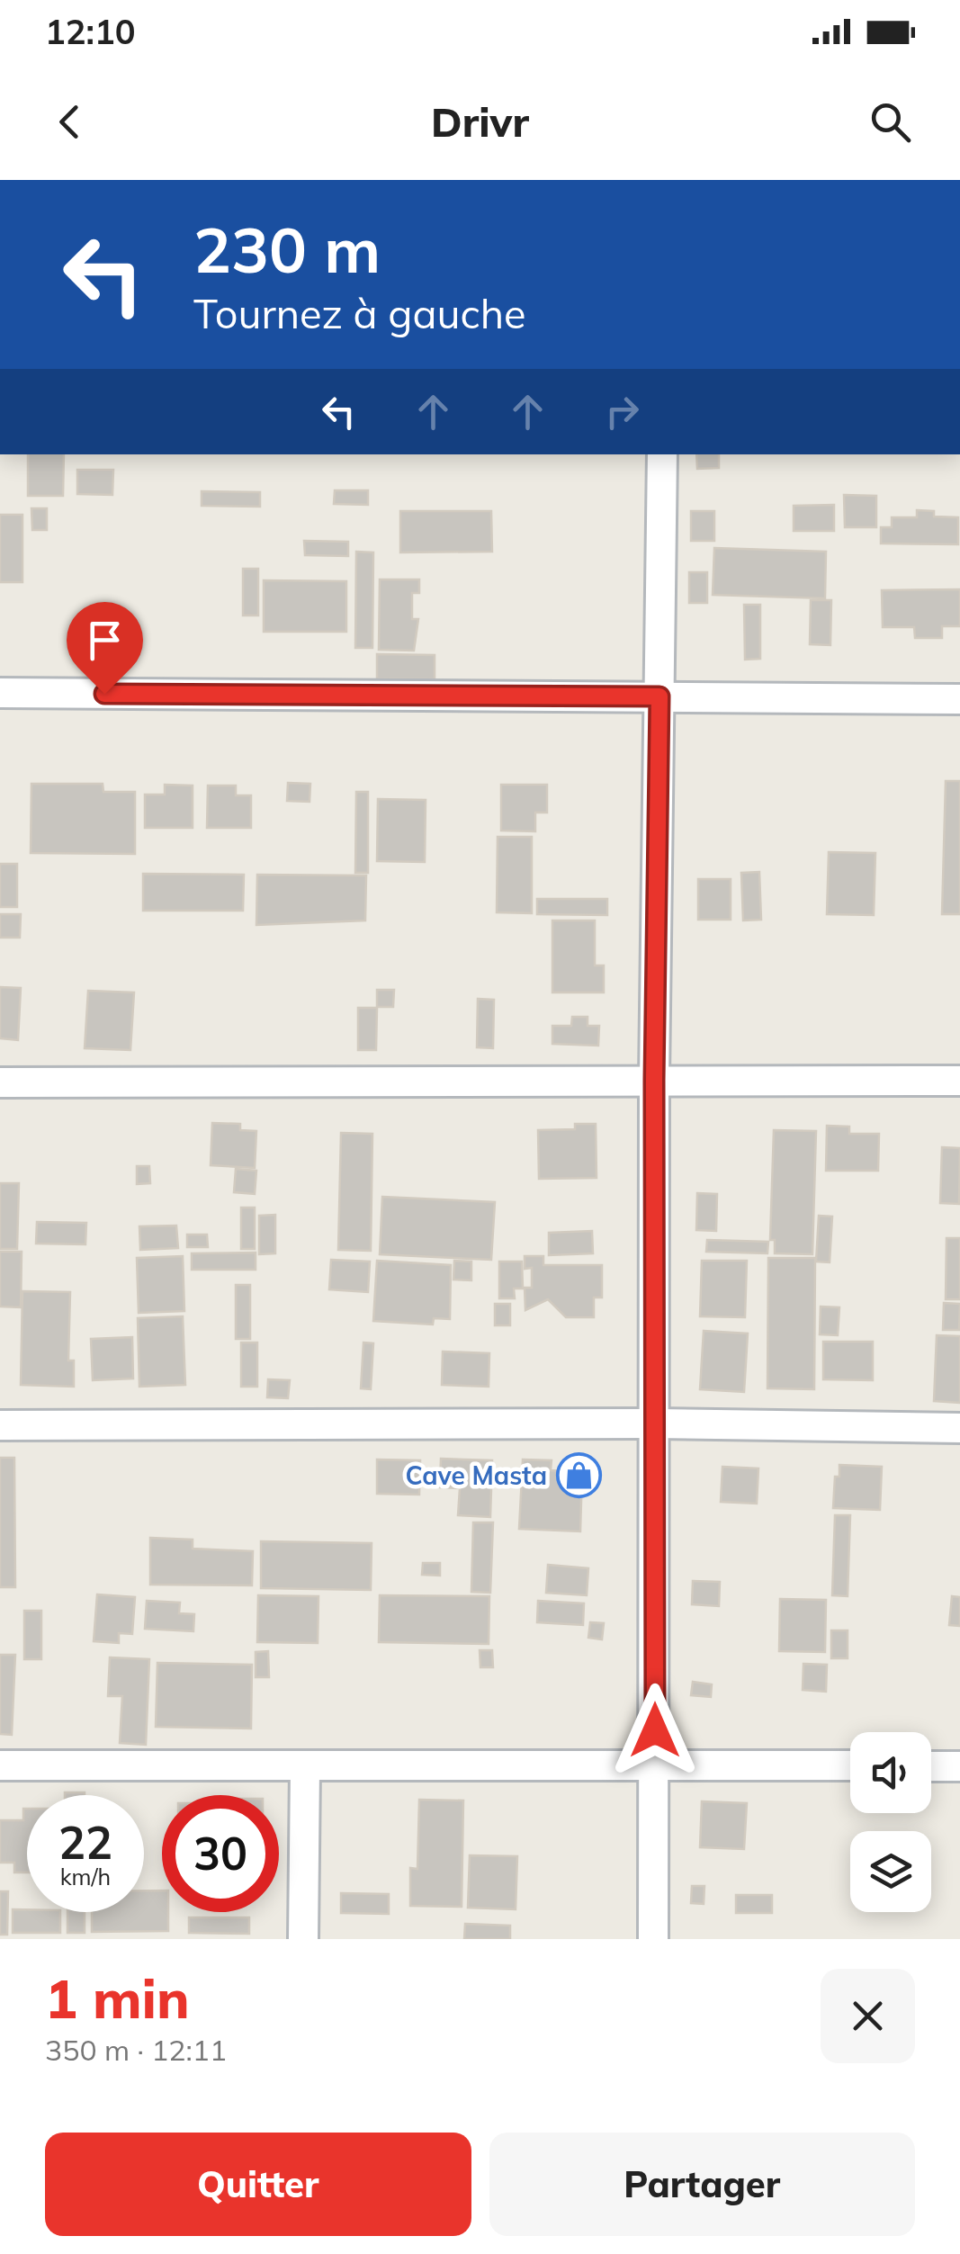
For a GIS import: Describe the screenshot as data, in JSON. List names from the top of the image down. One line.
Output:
{"places":{"shop":["Cave Masta"]},"page":{"status":"12:10","header":"Drivr","turn":["230 m","Tournez à gauche"],"speed":"22 km/h","limit":"30","heading":["1 min","350 m · 12:11"],"buttons":["Quitter","Partager"]}}
